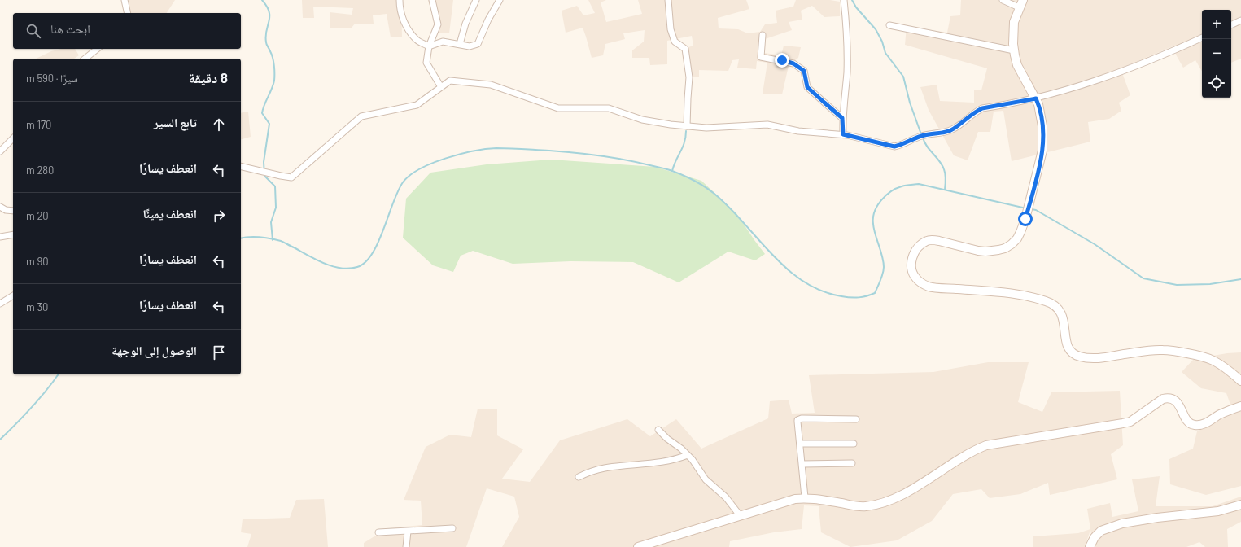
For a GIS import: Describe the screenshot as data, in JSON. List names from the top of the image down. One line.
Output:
{"page":{"map_buttons":["+","−"],"search":"ابحث هنا","heading":["8 دقيقة","سيرًا · 590 m"],"list":[["تابع السير","170 m"],["انعطف يسارًا","280 m"],["انعطف يمينًا","20 m"],["انعطف يسارًا","90 m"],["انعطف يسارًا","30 m"],"الوصول إلى الوجهة"]}}
